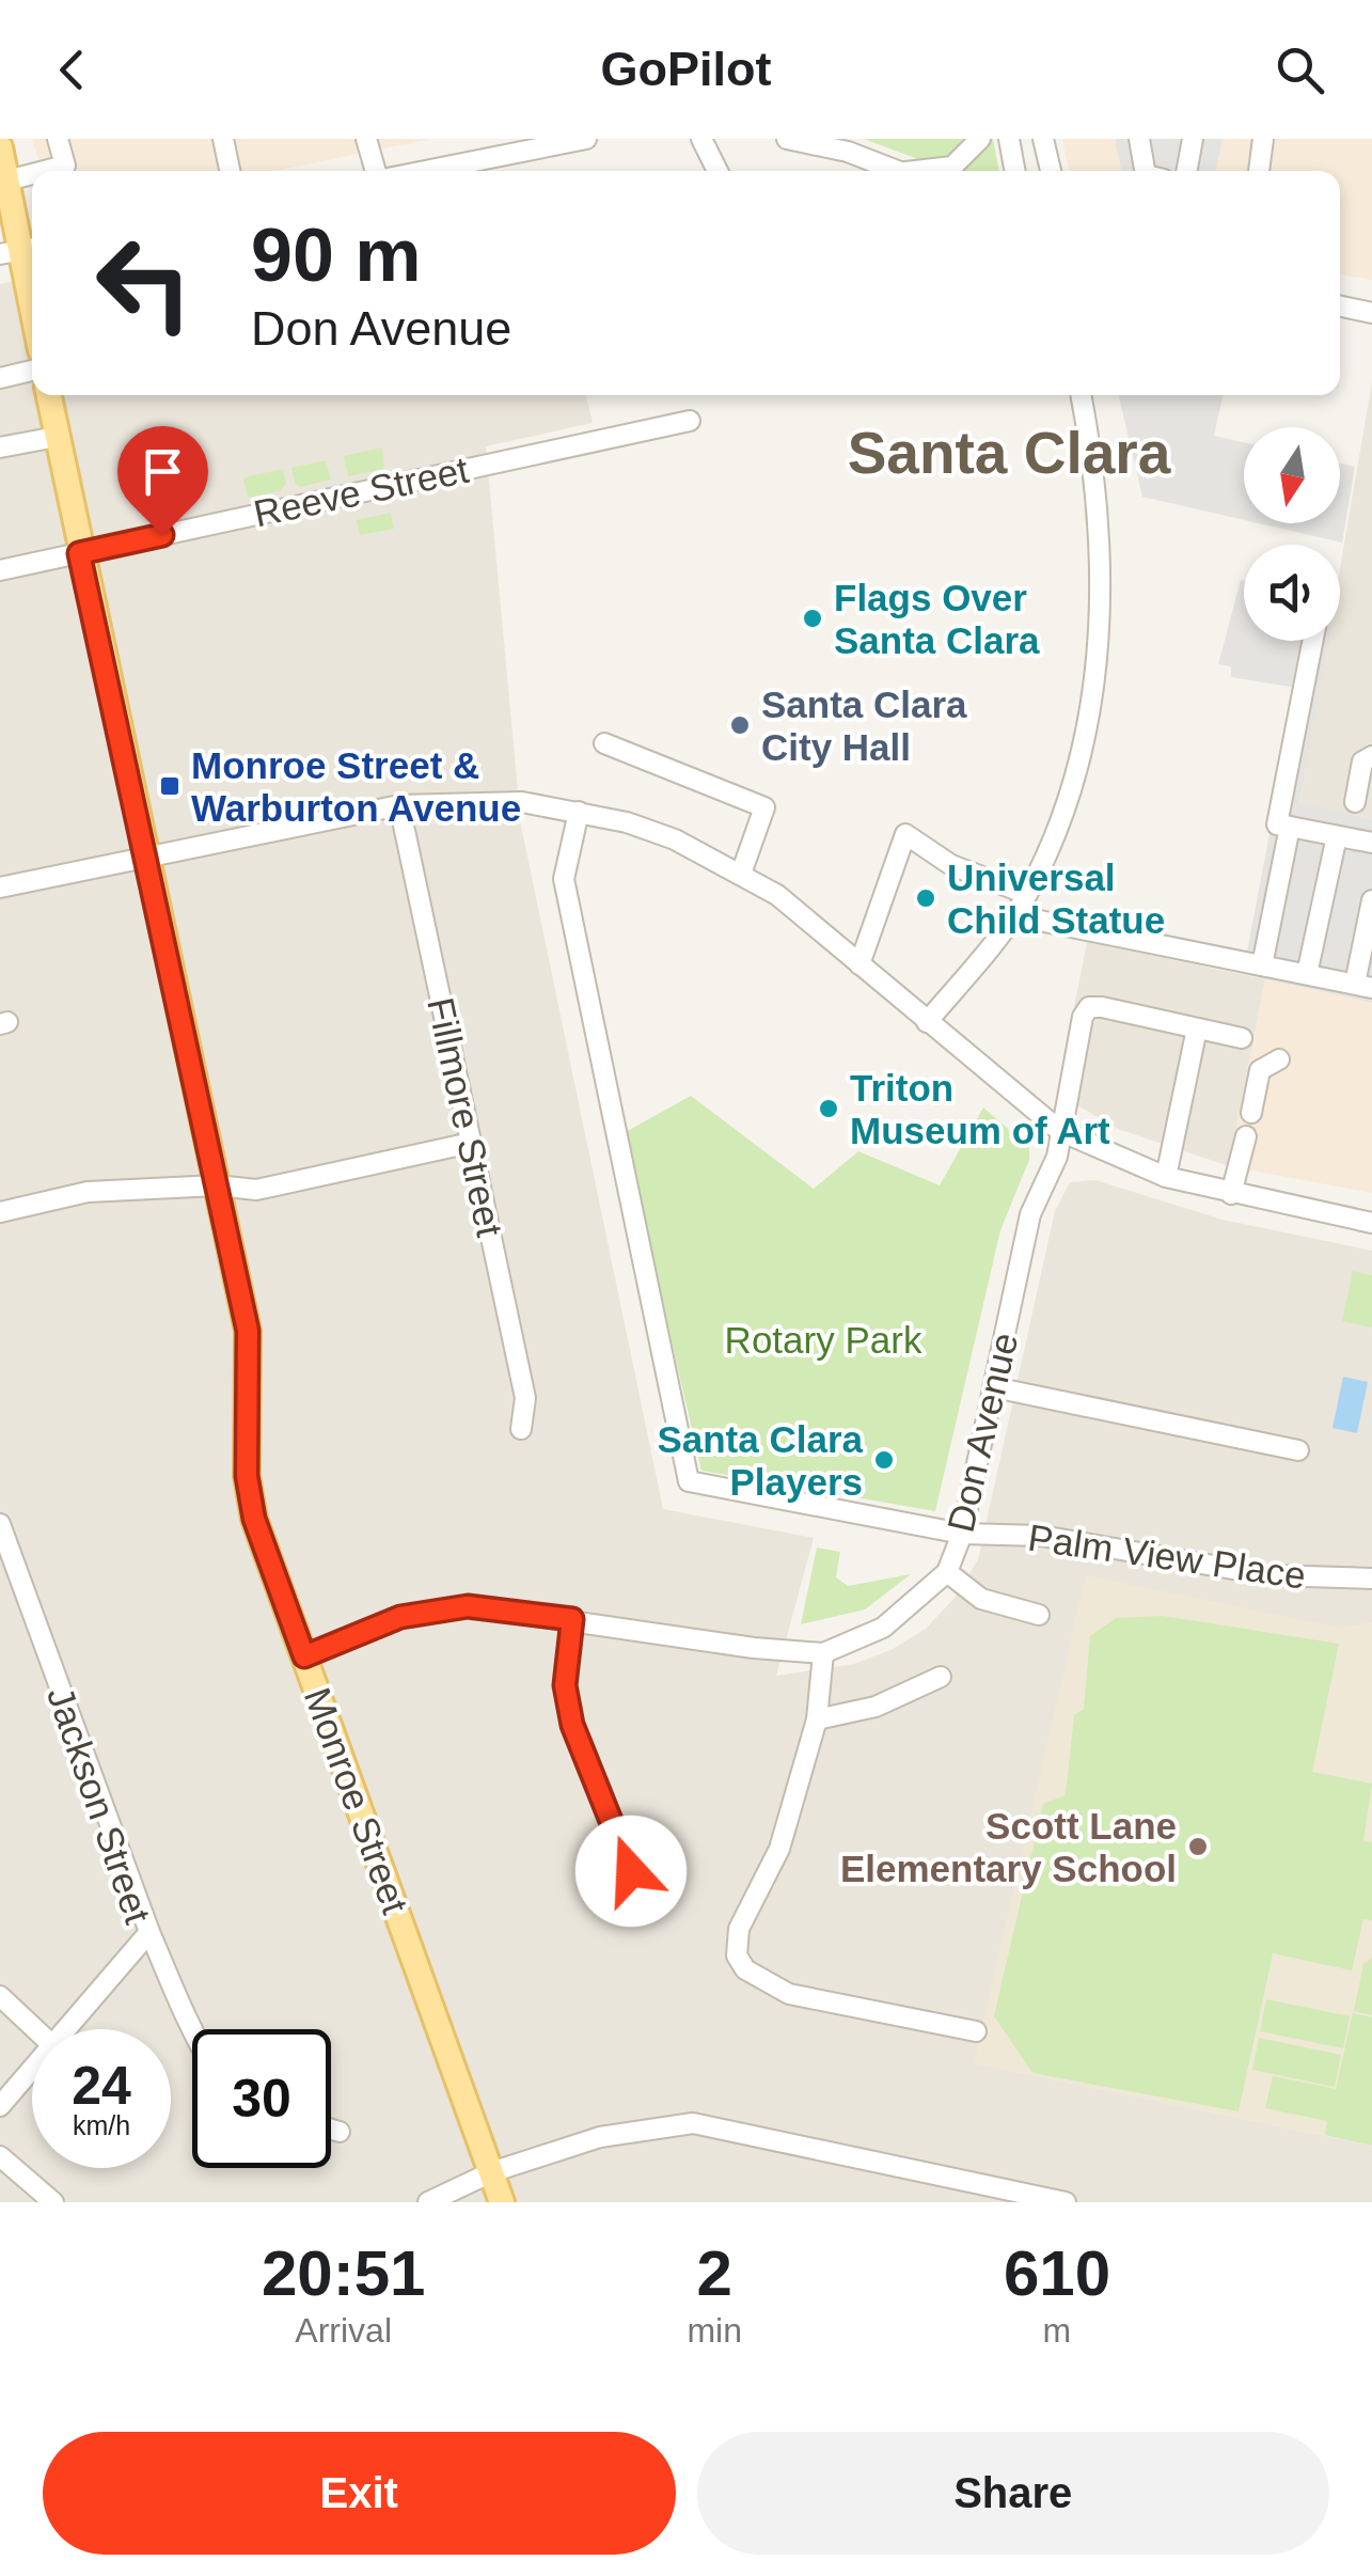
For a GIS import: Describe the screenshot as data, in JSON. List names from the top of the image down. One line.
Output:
{"streets":{"main road":["Monroe Street"],"street":["Reeve Street","Fillmore Street","Don Avenue","Palm View Place","Jackson Street"]},"crossings":[["Reeve Street","Monroe Street"],["Don Avenue","Palm View Place"],["Don Avenue","Monroe Street"]],"districts":["Santa Clara"],"parks":["Rotary Park"],"places":{"other":["Flags Over Santa Clara","Santa Clara City Hall","Universal Child Statue","Triton Museum of Art","Santa Clara Players","Scott Lane Elementary School"],"transit":["Monroe Street & Warburton Avenue"]},"north":"bottom","page":{"header":"GoPilot","turn":["90 m","Don Avenue"],"speed":"24 km/h","limit":"30","eta":["20:51","Arrival","2","min","610","m"],"buttons":["Exit","Share"]}}
